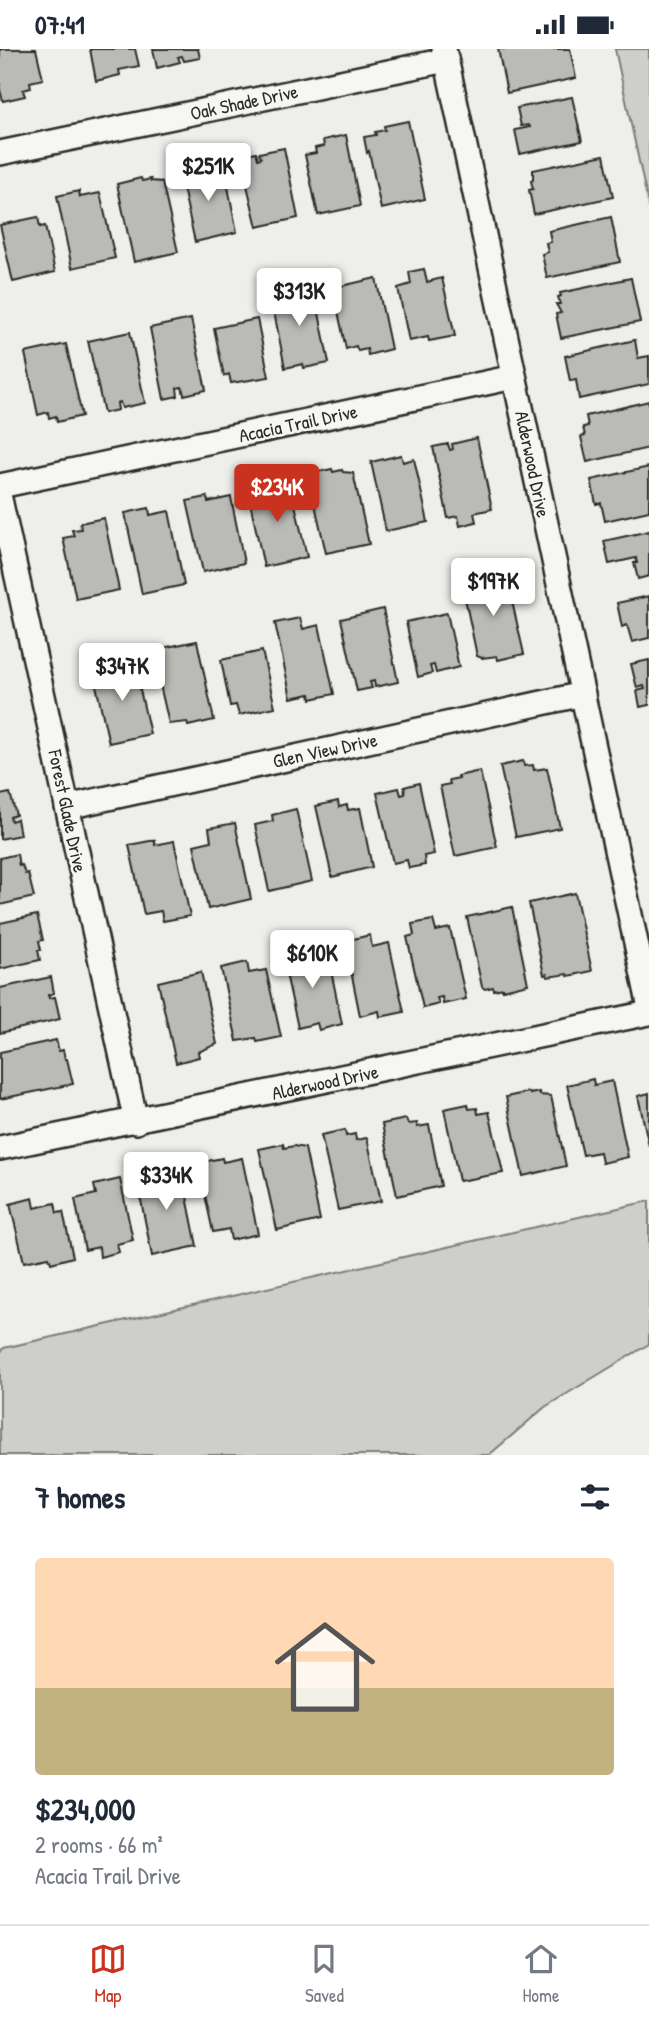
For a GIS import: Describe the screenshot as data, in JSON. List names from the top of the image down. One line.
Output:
{"streets":{"street":["Oak Shade Drive","Acacia Trail Drive","Alderwood Drive","Glen View Drive","Forest Glade Drive"]},"crossings":[["Oak Shade Drive","Alderwood Drive"],["Acacia Trail Drive","Alderwood Drive"],["Alderwood Drive","Glen View Drive"],["Alderwood Drive","Forest Glade Drive"],["Glen View Drive","Forest Glade Drive"]],"page":{"status":"07:41","price":["$251K","$313K","$234K","$197K","$347K","$610K","$334K"],"heading":"7 homes","list":[{"name":"$234,000","note":"2 rooms · 66 m² · Acacia Trail Drive"}],"tabs":["Map","Saved","Home"]}}
